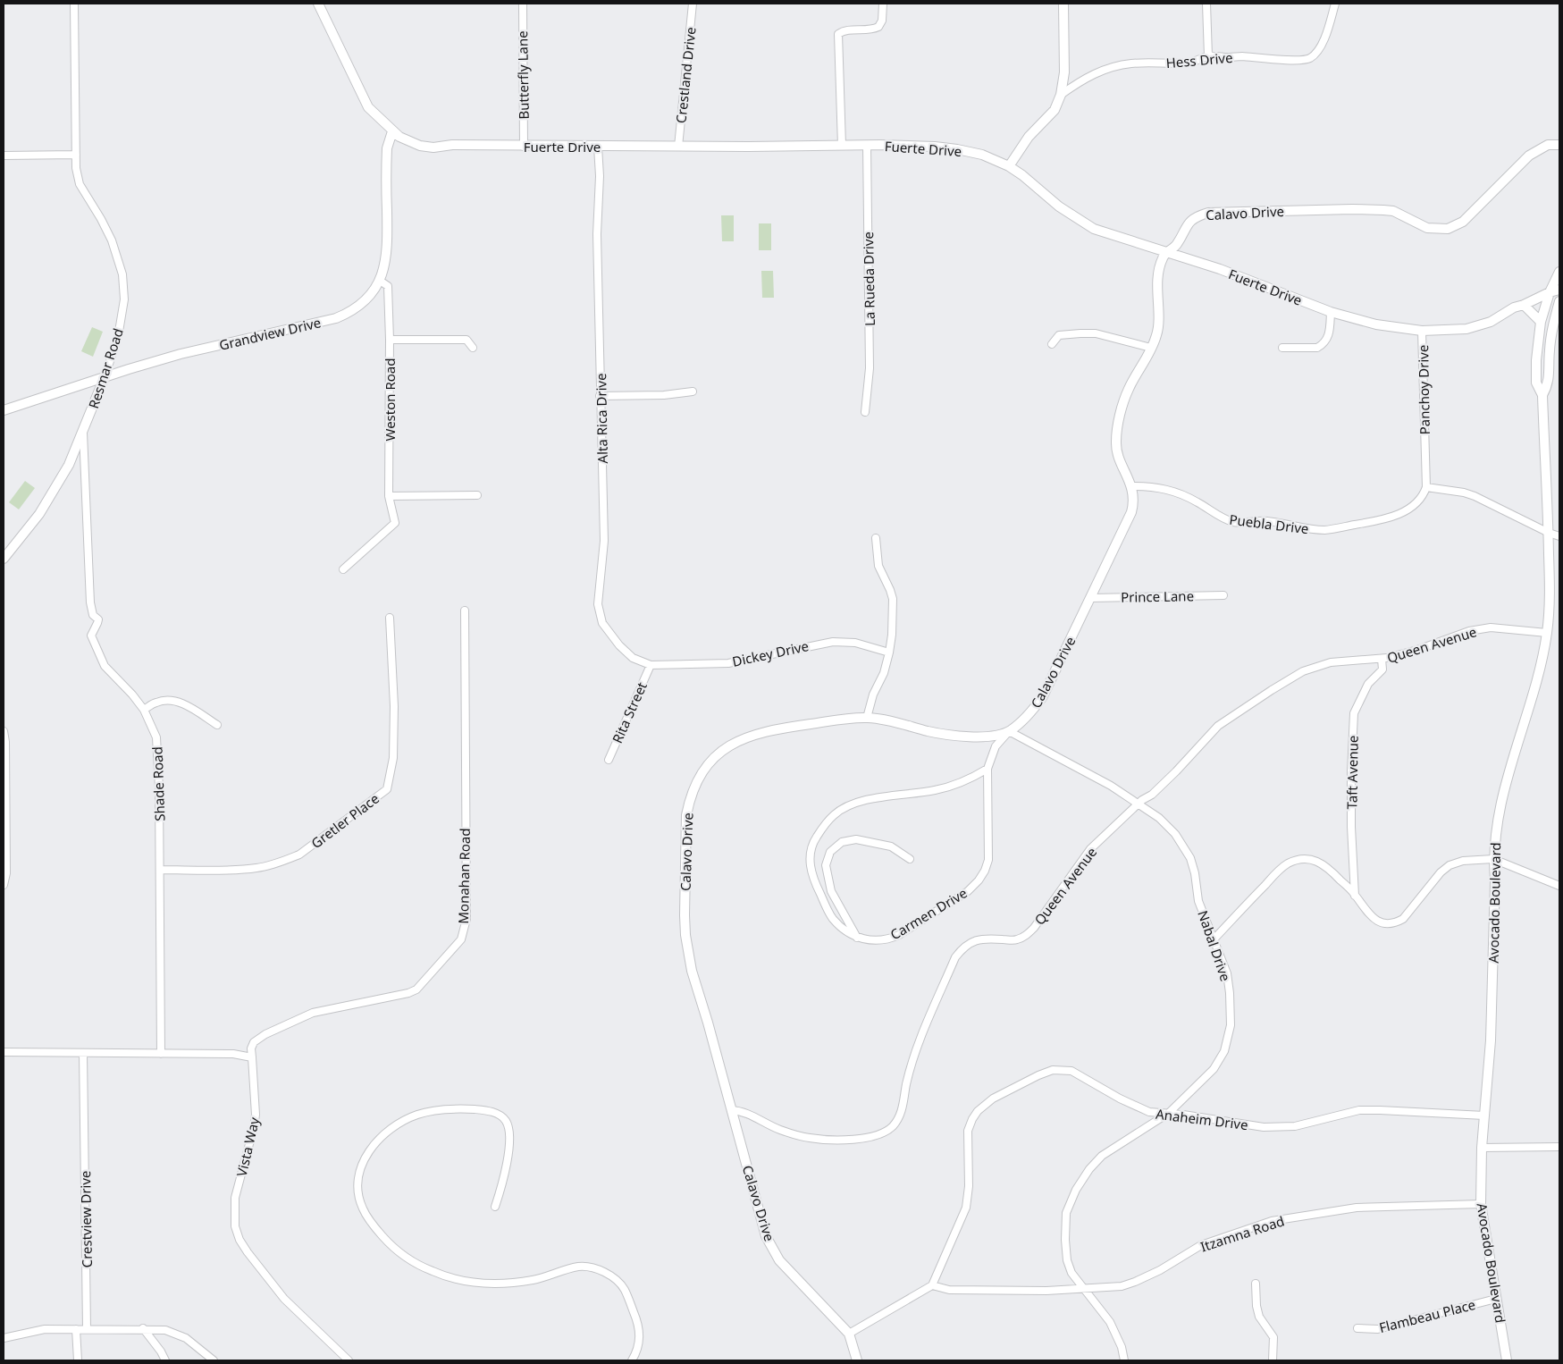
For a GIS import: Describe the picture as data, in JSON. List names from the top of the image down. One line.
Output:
{"streets":{"street":["Hess Drive","Butterfly Lane","Crestland Drive","Fuerte Drive","Calavo Drive","La Rueda Drive","Grandview Drive","Resmar Road","Panchoy Drive","Weston Road","Alta Rica Drive","Puebla Drive","Prince Lane","Queen Avenue","Dickey Drive","Rita Street","Taft Avenue","Shade Road","Gretler Place","Monahan Road","Avocado Boulevard","Carmen Drive","Nabal Drive","Anaheim Drive","Vista Way","Crestview Drive","Itzamna Road","Flambeau Place"]},"crossings":[["Butterfly Lane","Fuerte Drive"],["Crestland Drive","Fuerte Drive"],["Fuerte Drive","Calavo Drive"],["Fuerte Drive","La Rueda Drive"],["Fuerte Drive","Grandview Drive"],["Fuerte Drive","Panchoy Drive"],["Fuerte Drive","Alta Rica Drive"],["Fuerte Drive","Avocado Boulevard"],["Calavo Drive","Puebla Drive"],["Calavo Drive","Prince Lane"],["Calavo Drive","Queen Avenue"],["Calavo Drive","Carmen Drive"],["Calavo Drive","Nabal Drive"],["Grandview Drive","Resmar Road"],["Grandview Drive","Weston Road"],["Resmar Road","Shade Road"],["Panchoy Drive","Puebla Drive"],["Alta Rica Drive","Dickey Drive"],["Alta Rica Drive","Rita Street"],["Queen Avenue","Taft Avenue"],["Queen Avenue","Avocado Boulevard"],["Queen Avenue","Nabal Drive"],["Dickey Drive","Rita Street"],["Shade Road","Gretler Place"],["Monahan Road","Vista Way"],["Avocado Boulevard","Anaheim Drive"],["Avocado Boulevard","Itzamna Road"],["Avocado Boulevard","Flambeau Place"],["Carmen Drive","Nabal Drive"],["Nabal Drive","Anaheim Drive"],["Nabal Drive","Itzamna Road"],["Anaheim Drive","Itzamna Road"]]}
